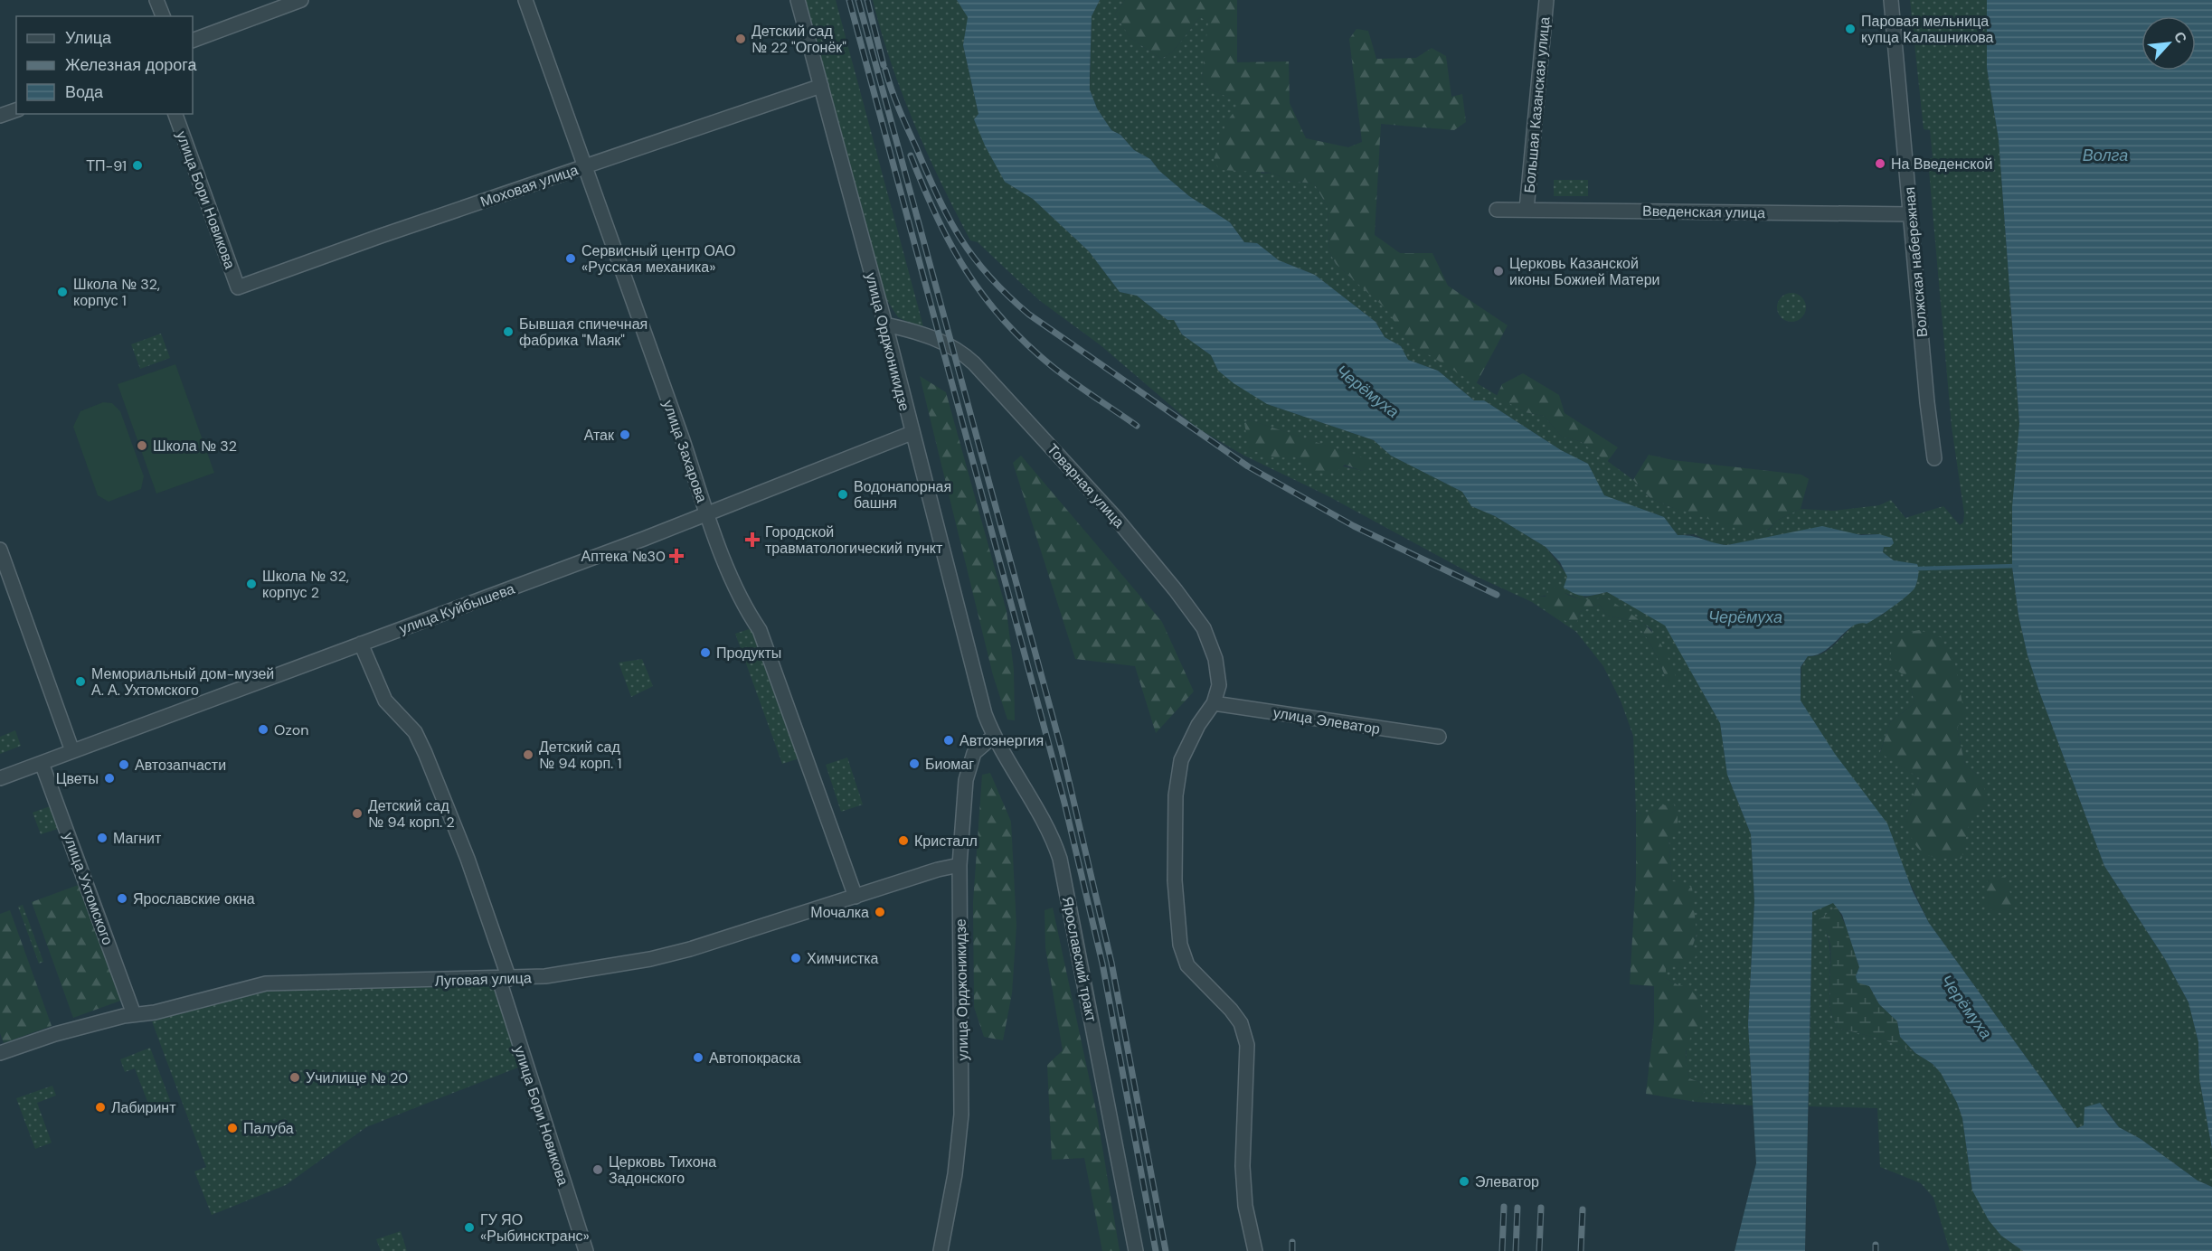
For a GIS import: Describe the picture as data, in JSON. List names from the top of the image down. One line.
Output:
{"streets":{"street":["Большая Казанская улица","Моховая улица","улица Бори Новикова","Введенская улица","Волжская набережная","улица Орджоникидзе","улица Захарова","Товарная улица","улица Куйбышева","улица Элеватор","улица Ухтомского","Ярославский тракт","Луговая улица"]},"crossings":[["Большая Казанская улица","Введенская улица"],["Моховая улица","улица Бори Новикова"],["Моховая улица","улица Орджоникидзе"],["Моховая улица","улица Захарова"],["улица Бори Новикова","улица Куйбышева"],["улица Бори Новикова","Луговая улица"],["Введенская улица","Волжская набережная"],["улица Орджоникидзе","Товарная улица"],["улица Орджоникидзе","улица Куйбышева"],["улица Орджоникидзе","Ярославский тракт"],["улица Орджоникидзе","Луговая улица"],["улица Захарова","улица Куйбышева"],["улица Захарова","Луговая улица"],["Товарная улица","улица Элеватор"],["улица Куйбышева","улица Ухтомского"],["улица Ухтомского","Луговая улица"]],"water":["Волга","Черёмуха"],"places":{"other":["Паровая мельница купца Калашникова","Детский сад № 22 \"Огонёк\"","На Введенской","ТП-91","Сервисный центр ОАО «Русская механика»","Церковь Казанской иконы Божией Матери","Школа № 32, корпус 1","Бывшая спичечная фабрика \"Маяк\"","Атак","Школа № 32","Водонапорная башня","Школа № 32, корпус 2","Продукты","Мемориальный дом-музей А. А. Ухтомского","Ozon","Автоэнергия","Детский сад № 94 корп. 1","Биомаг","Автозапчасти","Цветы","Детский сад № 94 корп. 2","Магнит","Кристалл","Ярославские окна","Мочалка","Химчистка","Автопокраска","Училище № 20","Лабиринт","Палуба","Церковь Тихона Задонского","Элеватор","ГУ ЯО «Рыбинсктранс»"],"health":["Городской травматологический пункт","Аптека №30"]},"legend":["Улица","Железная дорога","Вода"],"north":"top right"}
